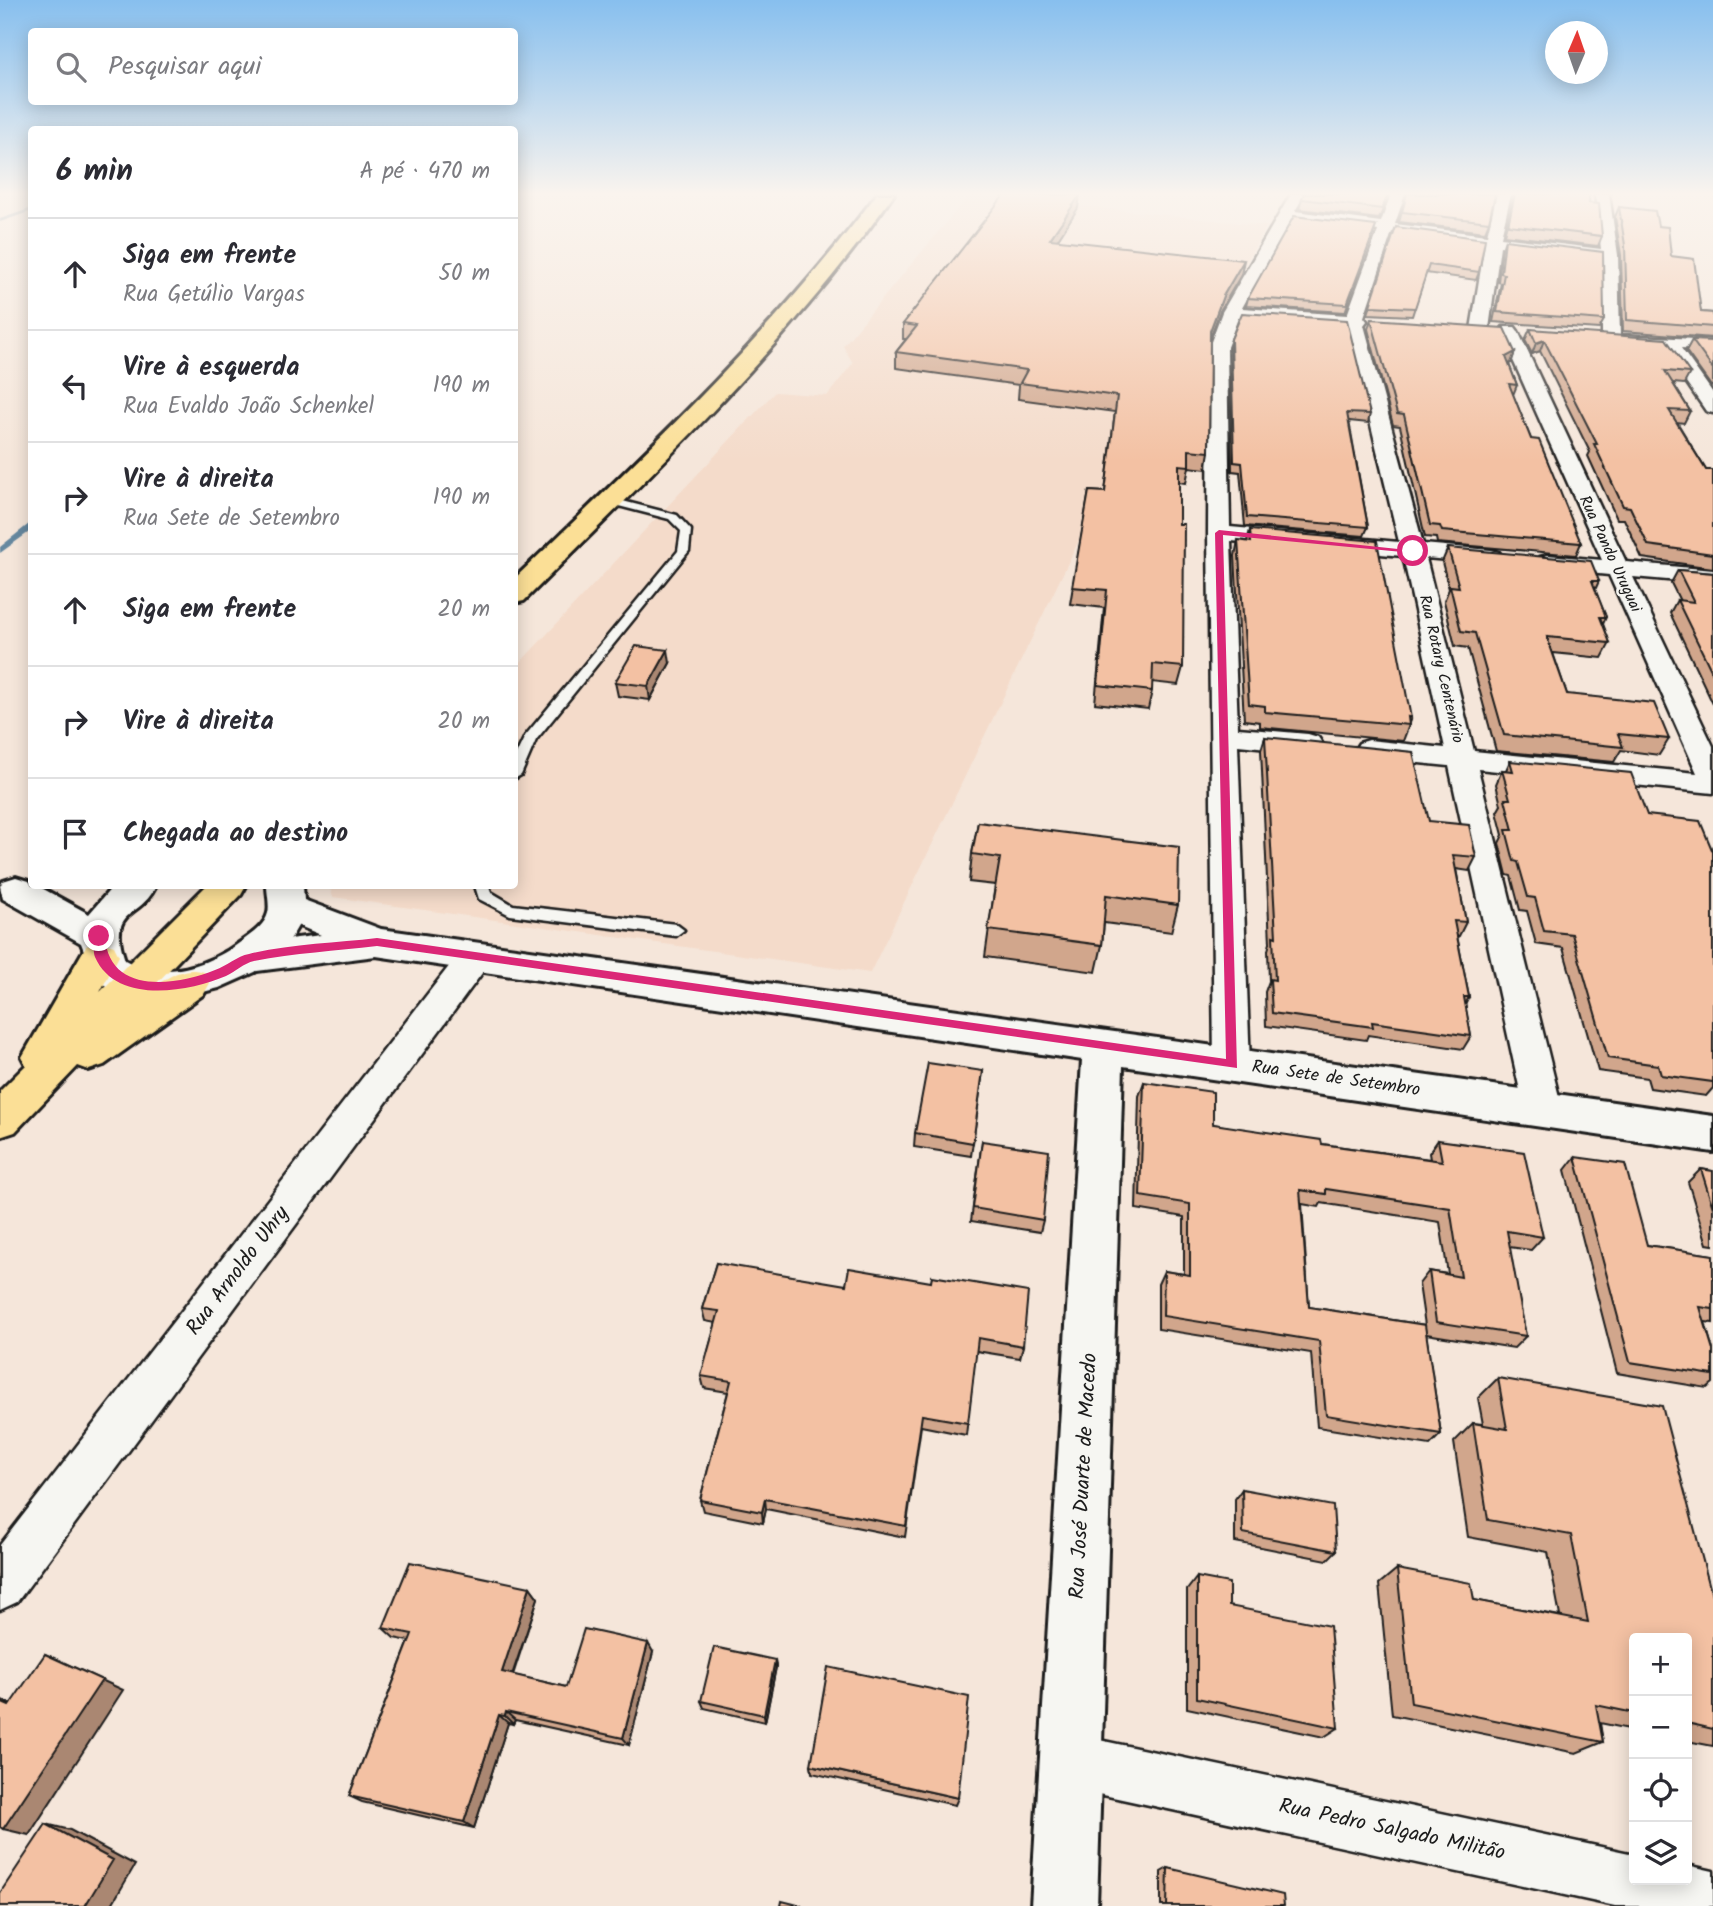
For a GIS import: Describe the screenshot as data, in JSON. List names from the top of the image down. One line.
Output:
{"streets":{"street":["Rua Pando Uruguai","Rua Rotary Centenário","Rua Sete de Setembro","Rua Arnoldo Uhry","Rua José Duarte de Macedo","Rua Pedro Salgado Militão"]},"crossings":[["Rua Rotary Centenário","Rua Sete de Setembro"],["Rua Sete de Setembro","Rua Arnoldo Uhry"],["Rua Sete de Setembro","Rua José Duarte de Macedo"],["Rua José Duarte de Macedo","Rua Pedro Salgado Militão"]],"north":"top","page":{"search":"Pesquisar aqui","heading":["6 min","A pé · 470 m"],"list":[["Siga em frente","Rua Getúlio Vargas","50 m"],["Vire à esquerda","Rua Evaldo João Schenkel","190 m"],["Vire à direita","Rua Sete de Setembro","190 m"],["Siga em frente","20 m"],["Vire à direita","20 m"],"Chegada ao destino"],"map_buttons":["+","−"]}}
